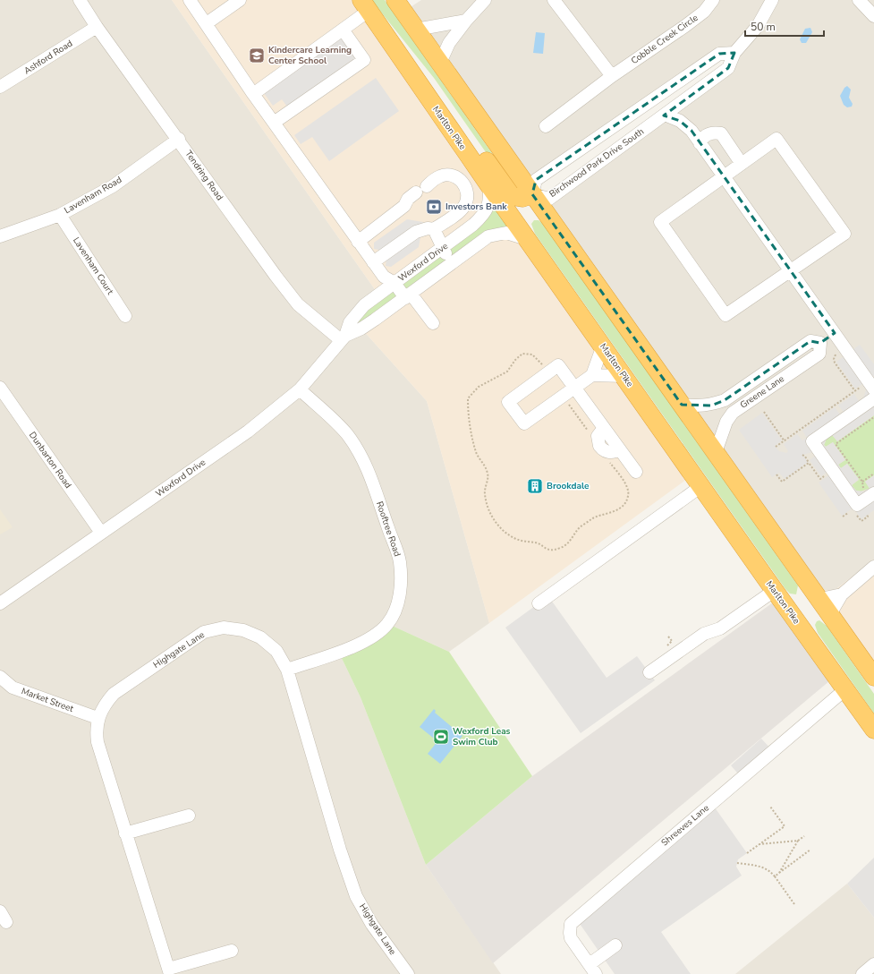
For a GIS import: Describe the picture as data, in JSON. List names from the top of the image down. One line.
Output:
{"streets":{"highway":["Marlton Pike"],"street":["Cobble Creek Circle","Ashford Road","Birchwood Park Drive South","Tendring Road","Lavenham Road","Wexford Drive","Lavenham Court","Greene Lane","Dunbarton Road","Rooftree Road","Highgate Lane","Market Street","Shreeves Lane"]},"crossings":[["Ashford Road","Tendring Road"],["Marlton Pike","Wexford Drive"],["Marlton Pike","Shreeves Lane"],["Tendring Road","Lavenham Road"],["Tendring Road","Wexford Drive"],["Lavenham Road","Lavenham Court"],["Wexford Drive","Dunbarton Road"],["Wexford Drive","Rooftree Road"],["Rooftree Road","Highgate Lane"],["Highgate Lane","Market Street"]],"places":{"school or university":["Kindercare Learning Center School"],"bank":["Investors Bank"],"building":["Brookdale"],"sports":["Wexford Leas Swim Club"]},"scale_bar":"50 m"}
